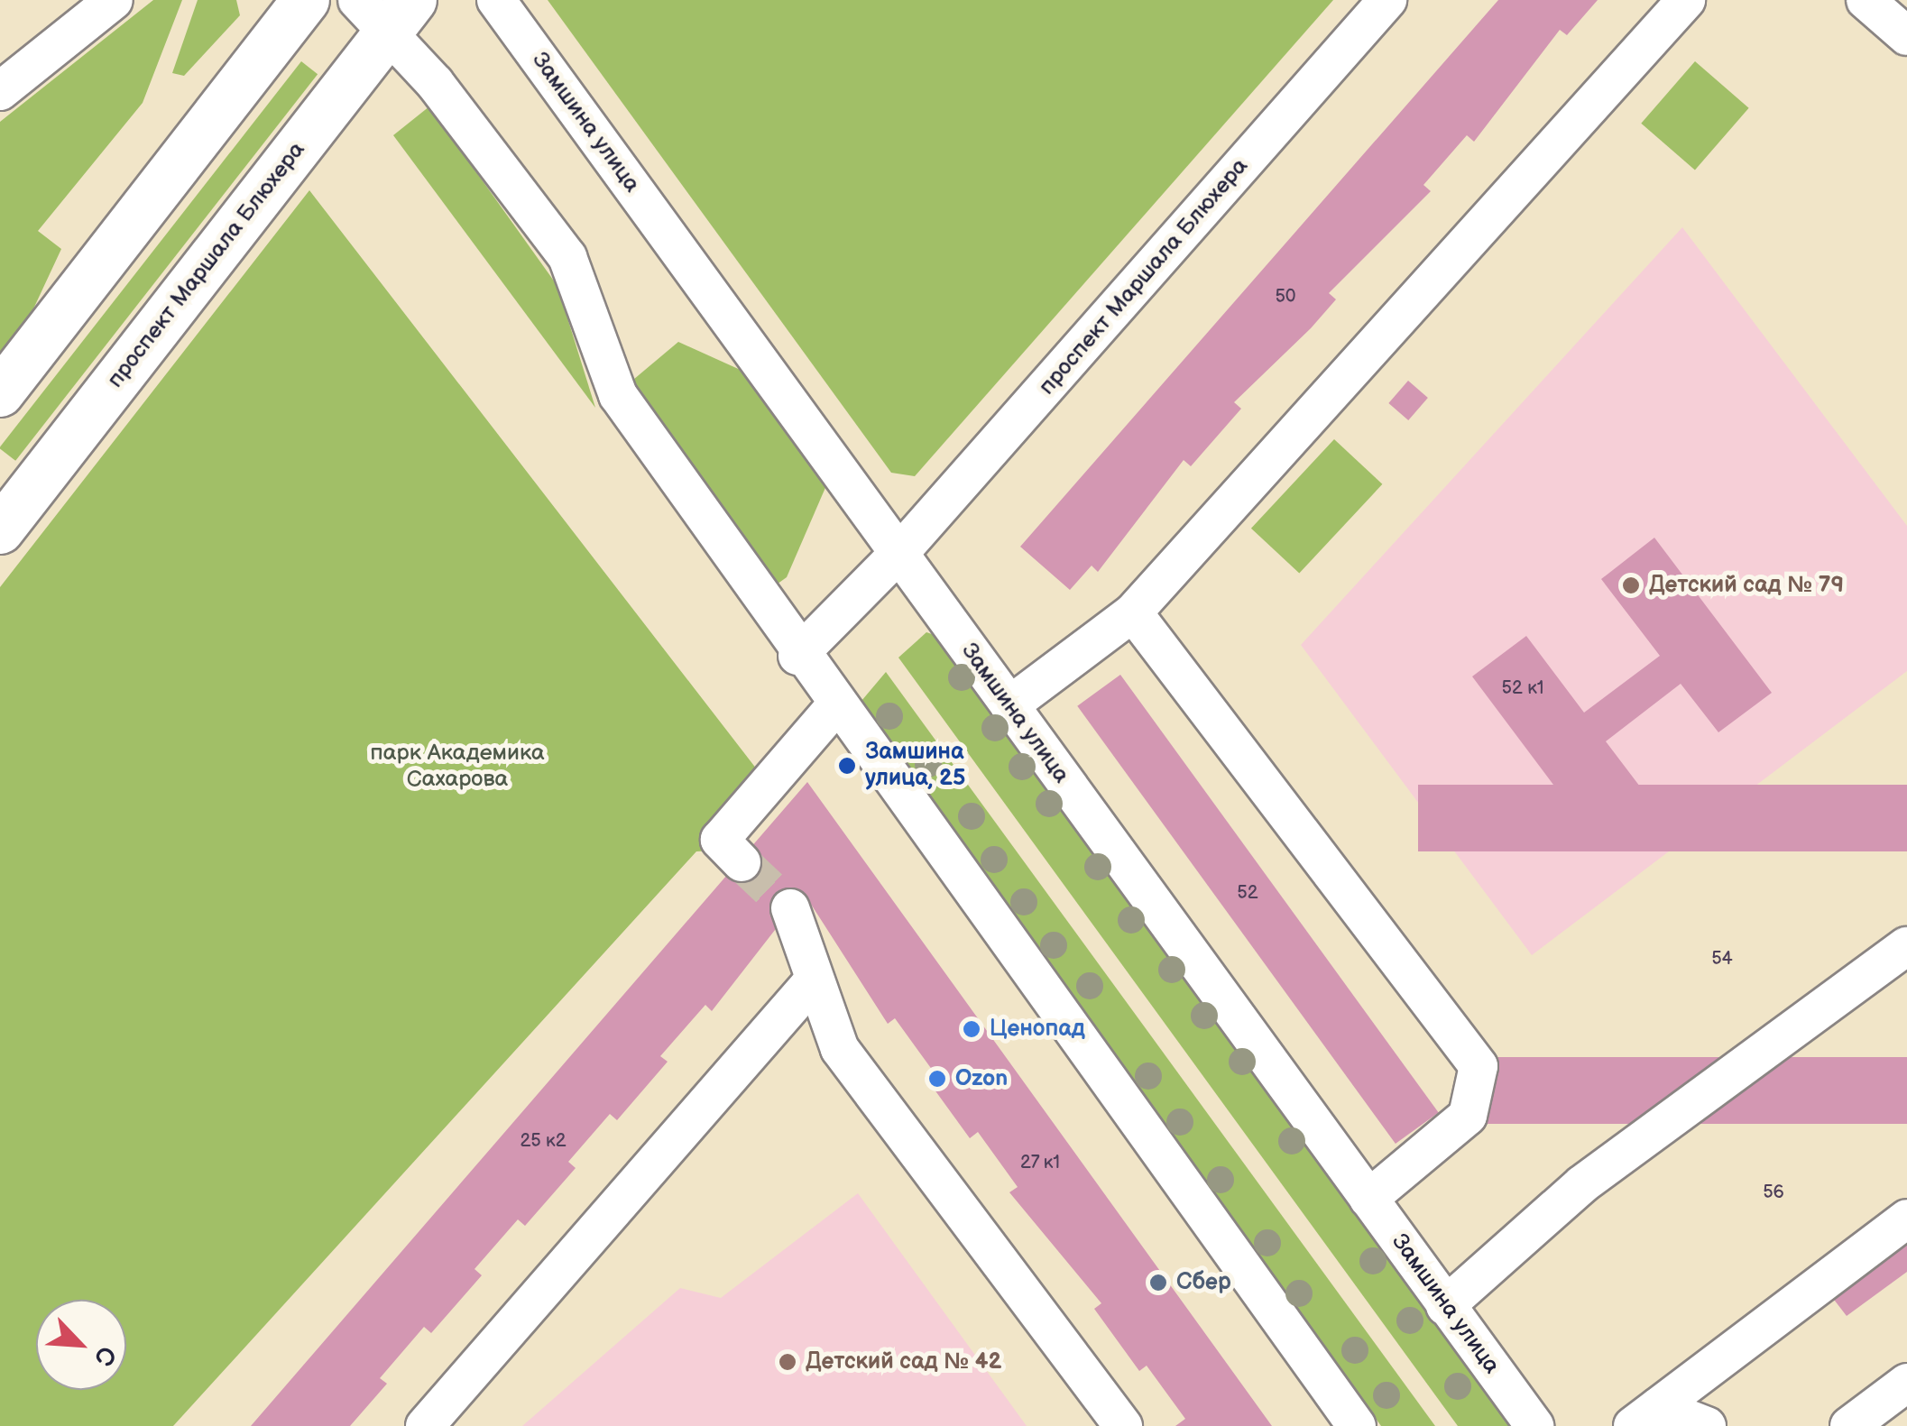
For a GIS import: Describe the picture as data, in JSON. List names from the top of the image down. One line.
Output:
{"streets":{"main road":["проспект Маршала Блюхера"],"street":["Замшина улица"]},"crossings":[["Замшина улица","проспект Маршала Блюхера"]],"parks":["парк Академика Сахарова"],"places":["Детский сад № 79","Замшина улица, 25","Ценопад","Ozon","Сбер","Детский сад № 42"],"house_numbers":["50","52 к1","52","54","25 к2","27 к1","56"],"north":"bottom right"}
